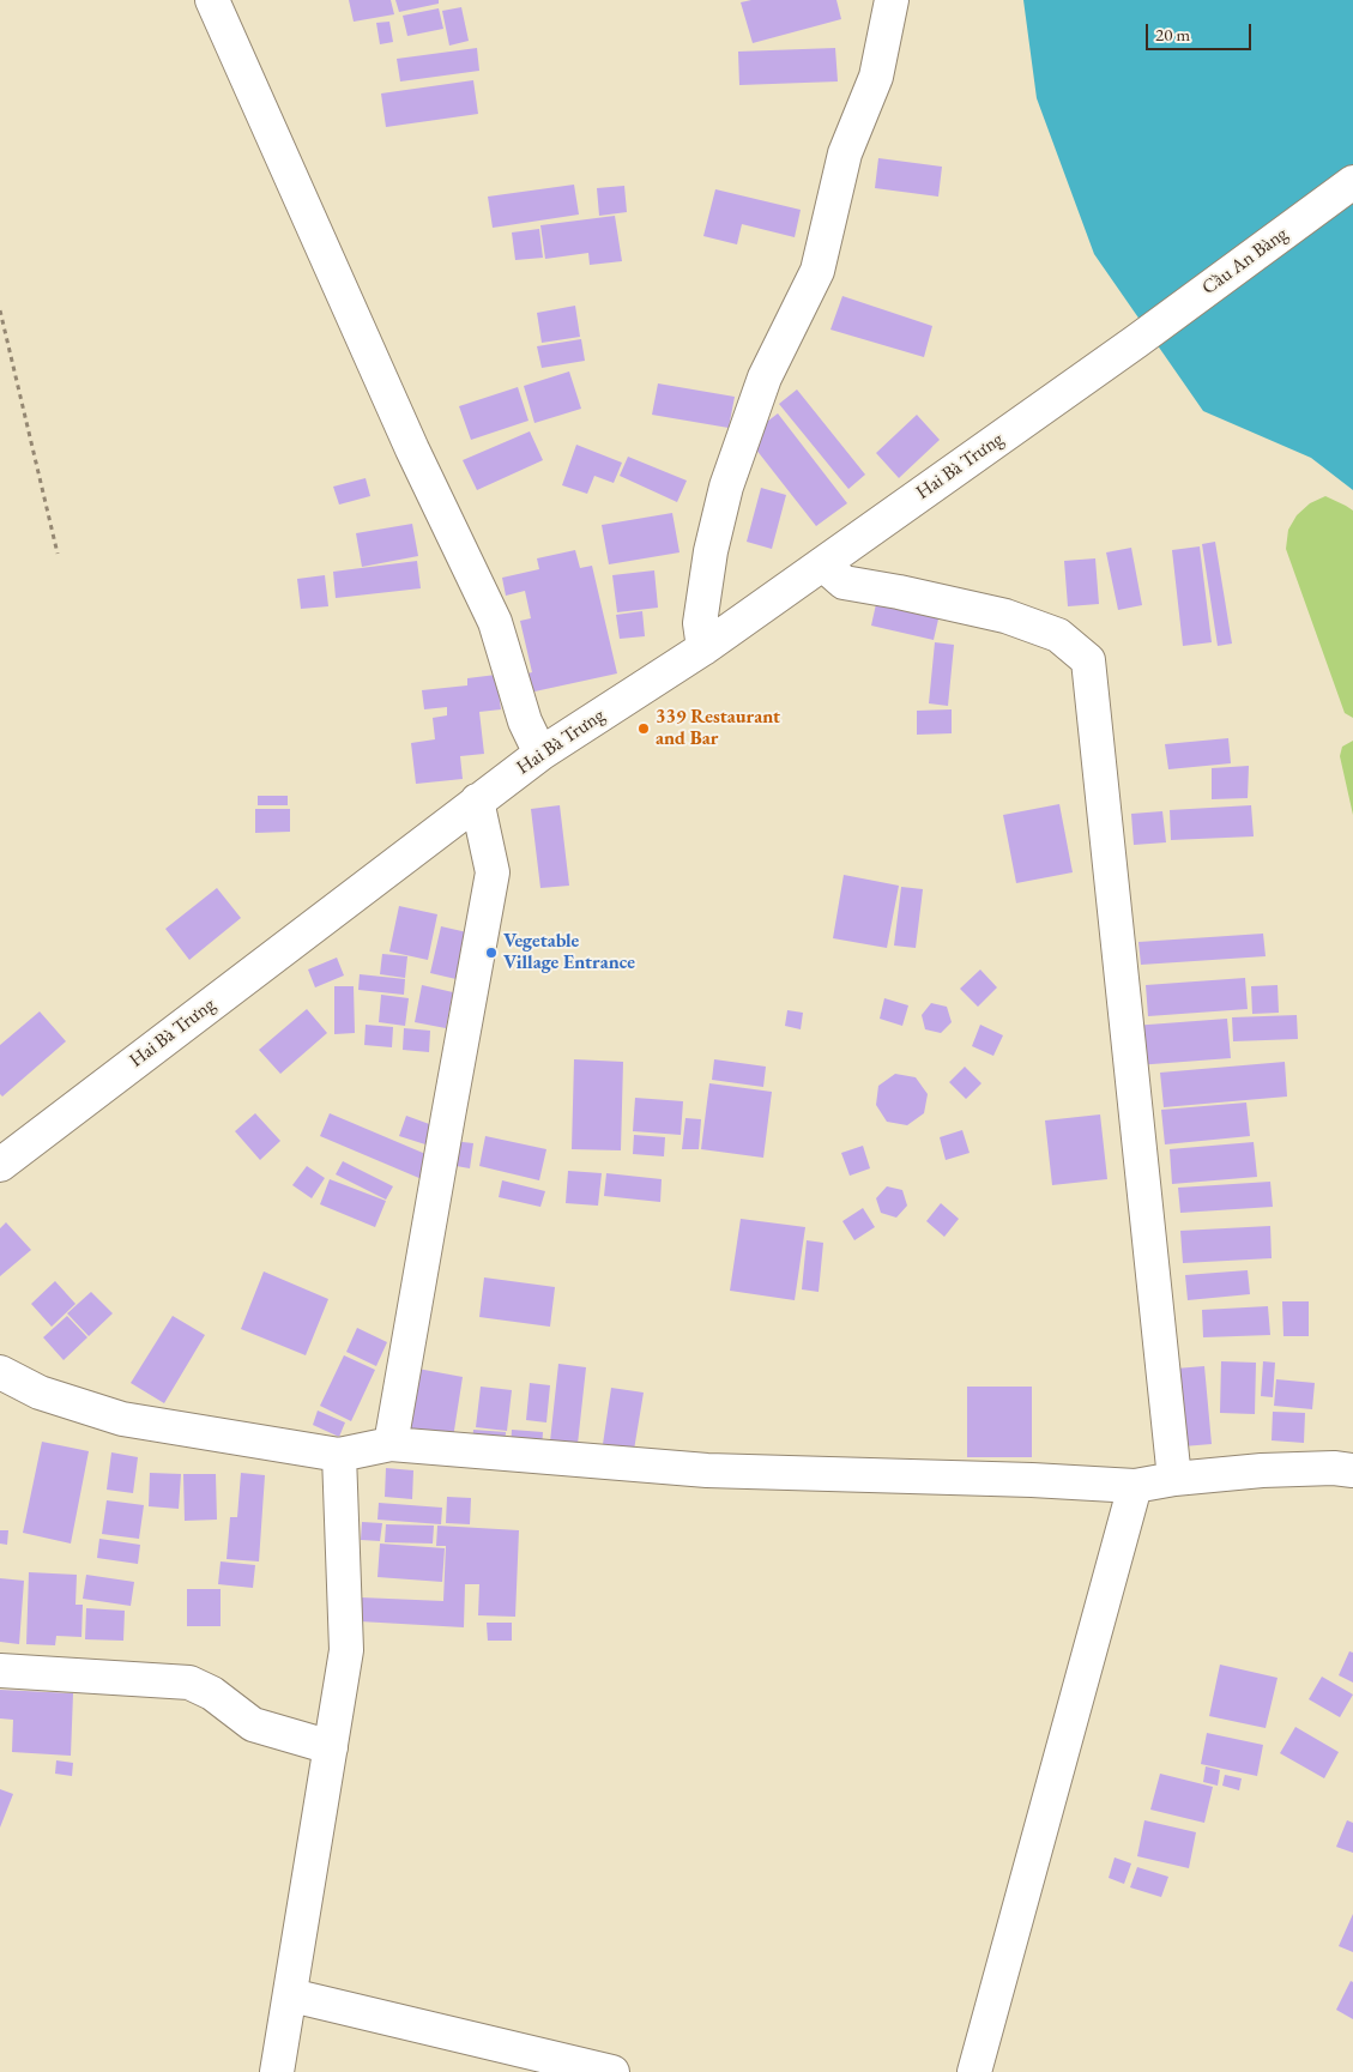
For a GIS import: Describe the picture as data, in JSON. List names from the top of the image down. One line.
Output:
{"streets":{"street":["Cầu An Bàng","Hai Bà Trưng"]},"crossings":[["Cầu An Bàng","Hai Bà Trưng"]],"places":["339 Restaurant and Bar","Vegetable Village Entrance"],"scale_bar":"20 m"}
